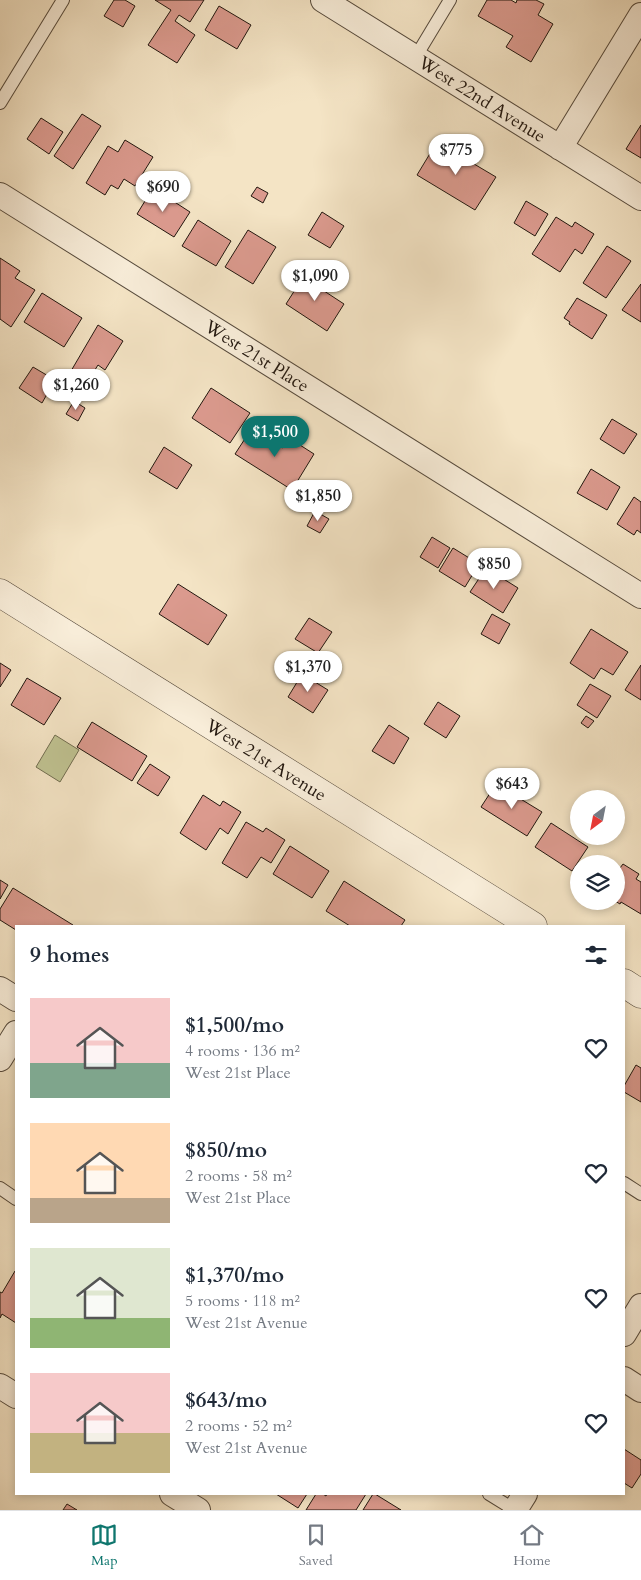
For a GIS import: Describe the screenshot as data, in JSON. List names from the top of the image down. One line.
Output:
{"streets":{"street":["West 22nd Avenue","West 21st Place","West 21st Avenue"]},"north":"bottom left","page":{"price":["$775","$690","$1,090","$1,260","$1,500","$1,850","$850","$1,370","$643"],"heading":"9 homes","list":[{"name":"$1,500/mo","note":"4 rooms · 136 m² · West 21st Place"},{"name":"$850/mo","note":"2 rooms · 58 m² · West 21st Place"},{"name":"$1,370/mo","note":"5 rooms · 118 m² · West 21st Avenue"},{"name":"$643/mo","note":"2 rooms · 52 m² · West 21st Avenue"}],"tabs":["Map","Saved","Home"]}}
